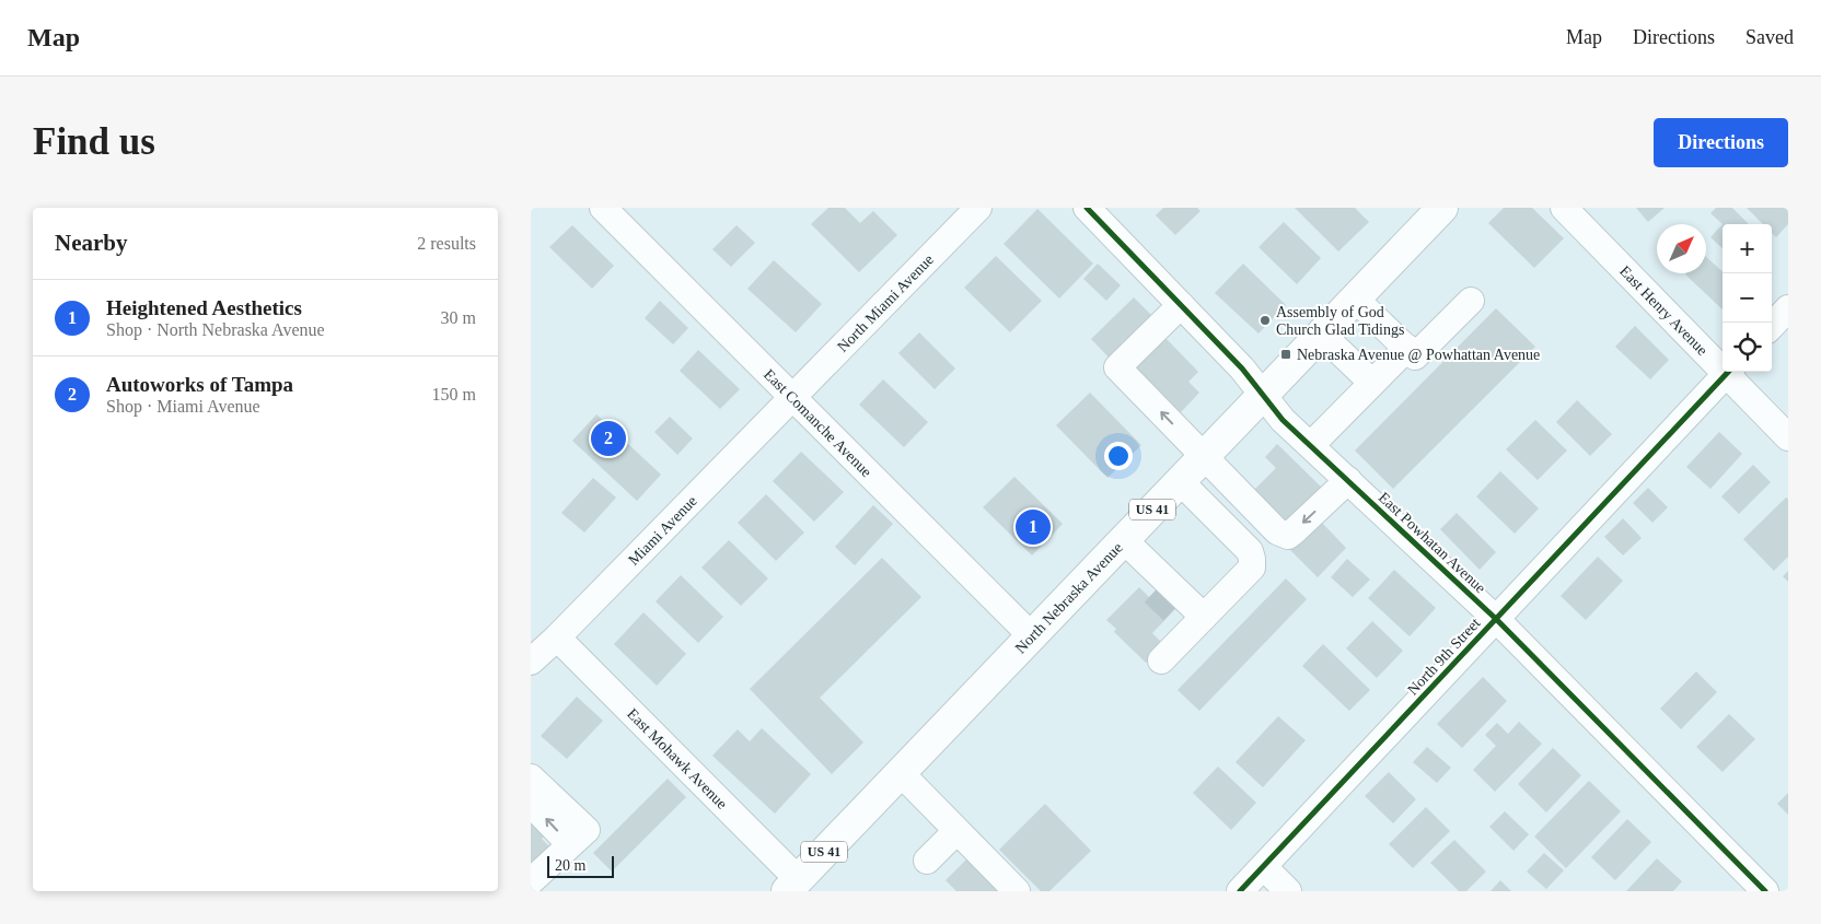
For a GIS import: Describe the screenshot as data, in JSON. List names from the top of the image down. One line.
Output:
{"streets":{"main road":["US 41","North Nebraska Avenue"],"street":["North Miami Avenue","East Henry Avenue","East Comanche Avenue","Miami Avenue","East Powhatan Avenue","North 9th Street","East Mohawk Avenue"]},"crossings":[["North Miami Avenue","East Comanche Avenue"],["North Miami Avenue","Miami Avenue"],["East Henry Avenue","North 9th Street"],["East Comanche Avenue","Miami Avenue"],["East Comanche Avenue","North Nebraska Avenue"],["Miami Avenue","East Mohawk Avenue"],["East Powhatan Avenue","North Nebraska Avenue"],["East Powhatan Avenue","North 9th Street"],["North Nebraska Avenue","East Mohawk Avenue"]],"places":{"other":["Assembly of God Church Glad Tidings"],"transit":["Nebraska Avenue @ Powhattan Avenue"]},"scale_bar":"20 m","north":"top right","page":{"header":"Map","nav":["Map","Directions","Saved"],"buttons":"Directions","title":"Find us","heading":["Nearby","2 results"],"map_buttons":["+","−"],"list":[{"mark":"1","name":"Heightened Aesthetics","note":"Shop · North Nebraska Avenue","value":"30 m"},{"mark":"2","name":"Autoworks of Tampa","note":"Shop · Miami Avenue","value":"150 m"}],"pins":["2","1"],"scale":"20 m"}}
